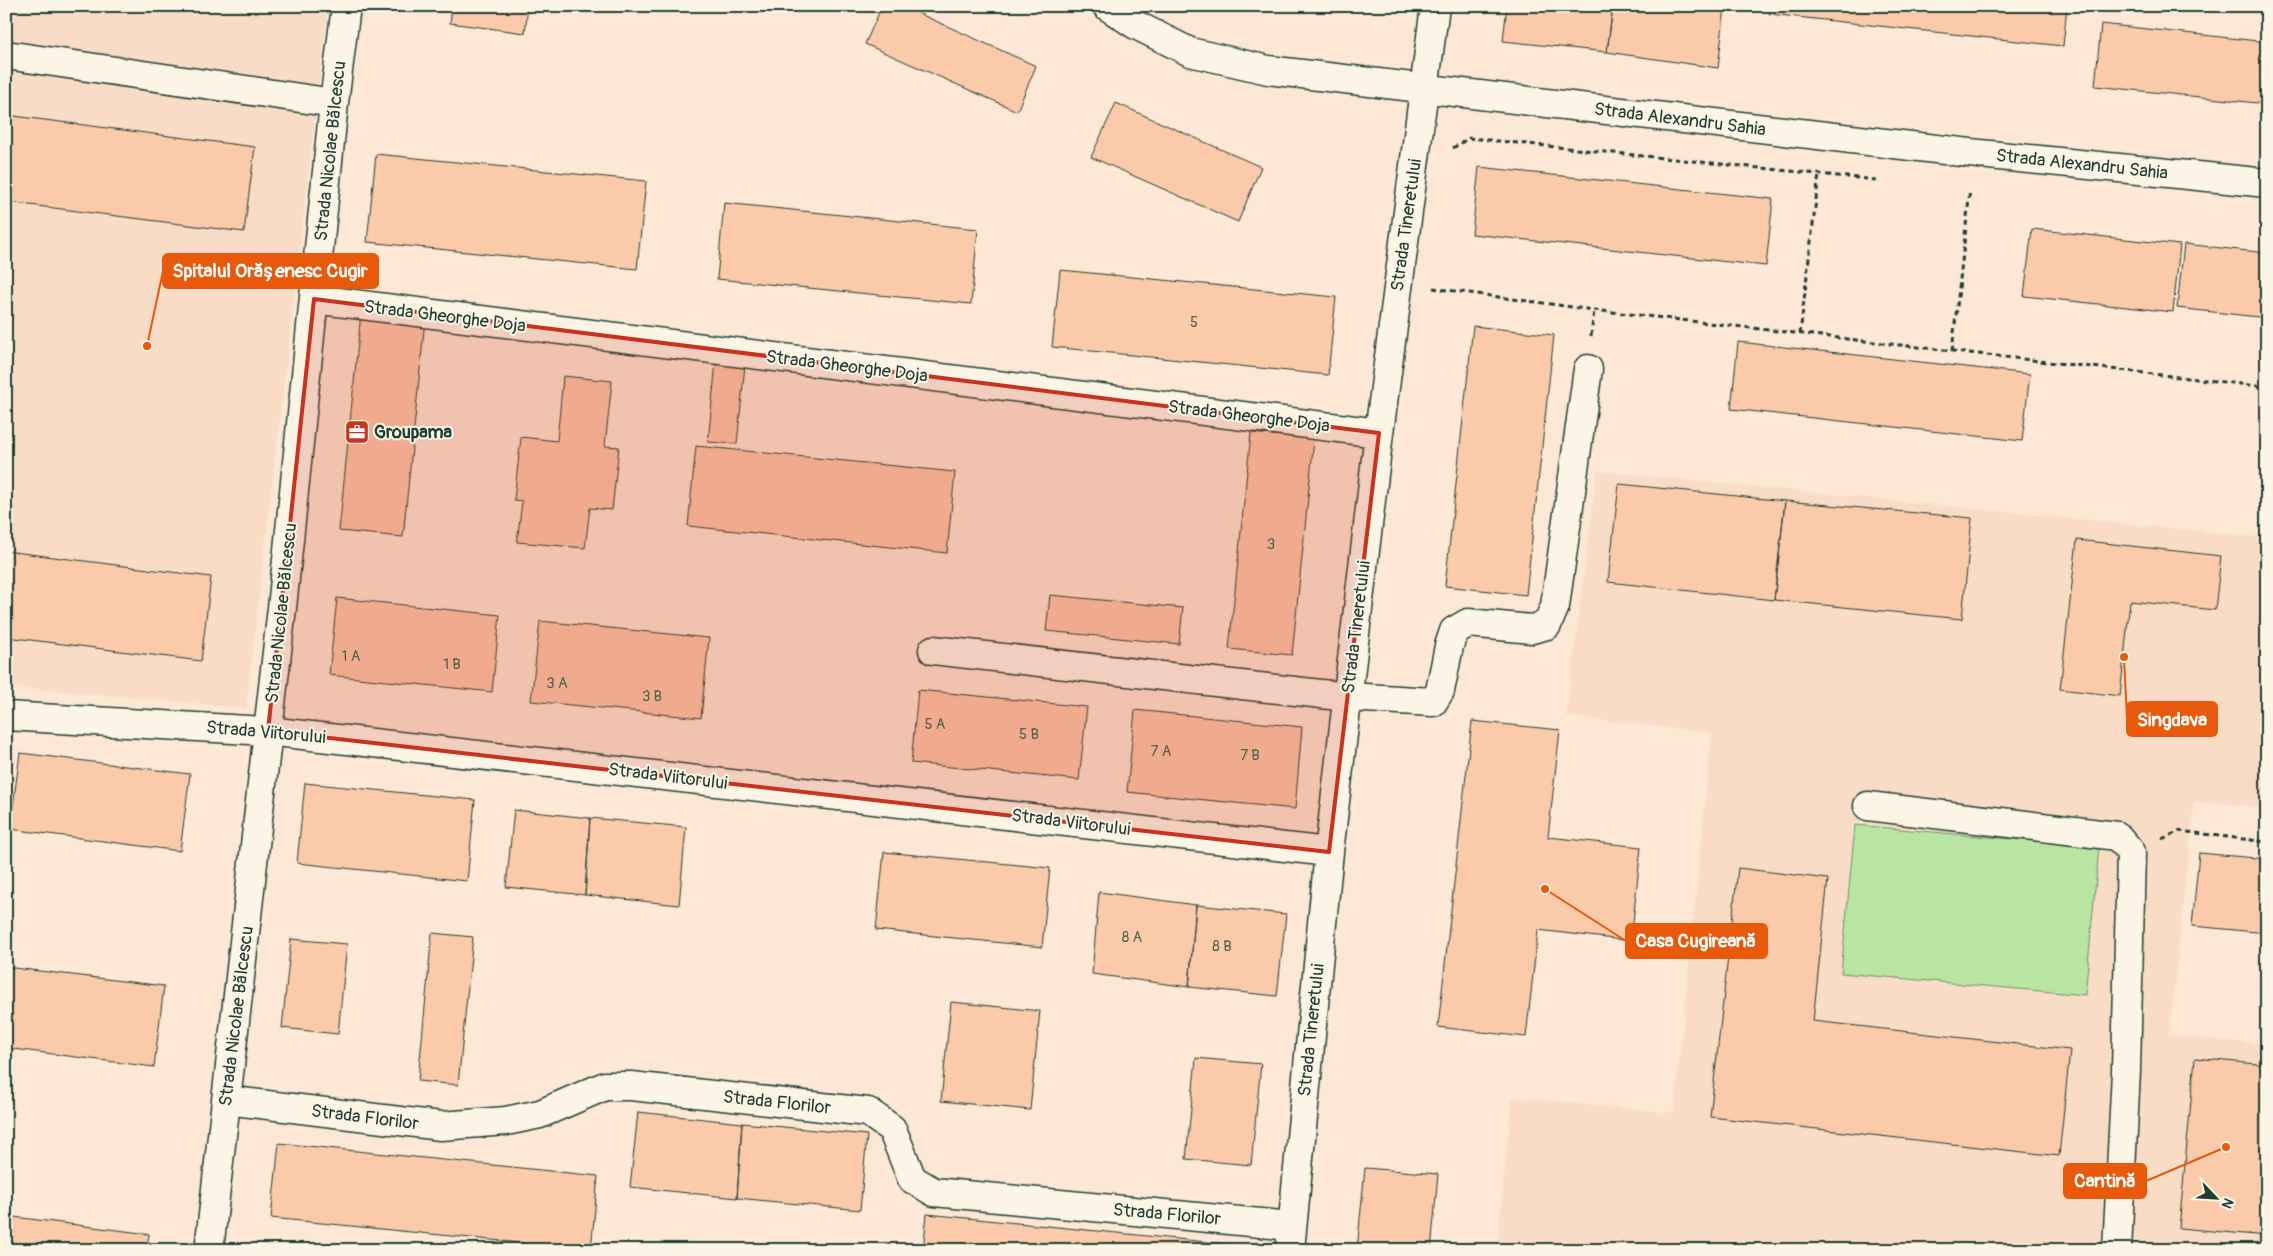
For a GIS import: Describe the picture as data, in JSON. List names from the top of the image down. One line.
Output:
{"streets":{"street":["Strada Alexandru Sahia","Strada Nicolae Bălcescu","Strada Tineretului","Strada Gheorghe Doja","Strada Viitorului","Strada Florilor"]},"crossings":[["Strada Alexandru Sahia","Strada Tineretului"],["Strada Nicolae Bălcescu","Strada Gheorghe Doja"],["Strada Nicolae Bălcescu","Strada Viitorului"],["Strada Nicolae Bălcescu","Strada Florilor"],["Strada Tineretului","Strada Gheorghe Doja"],["Strada Tineretului","Strada Viitorului"],["Strada Tineretului","Strada Florilor"]],"places":{"other":["Spitalul Orășenesc Cugir","Singdava","Casa Cugireană","Cantină"],"office":["Groupama"]},"house_numbers":["5","3","1 A","1 B","3 A","3 B","5 A","5 B","7 A","7 B","8 A","8 B"],"north":"bottom right"}
